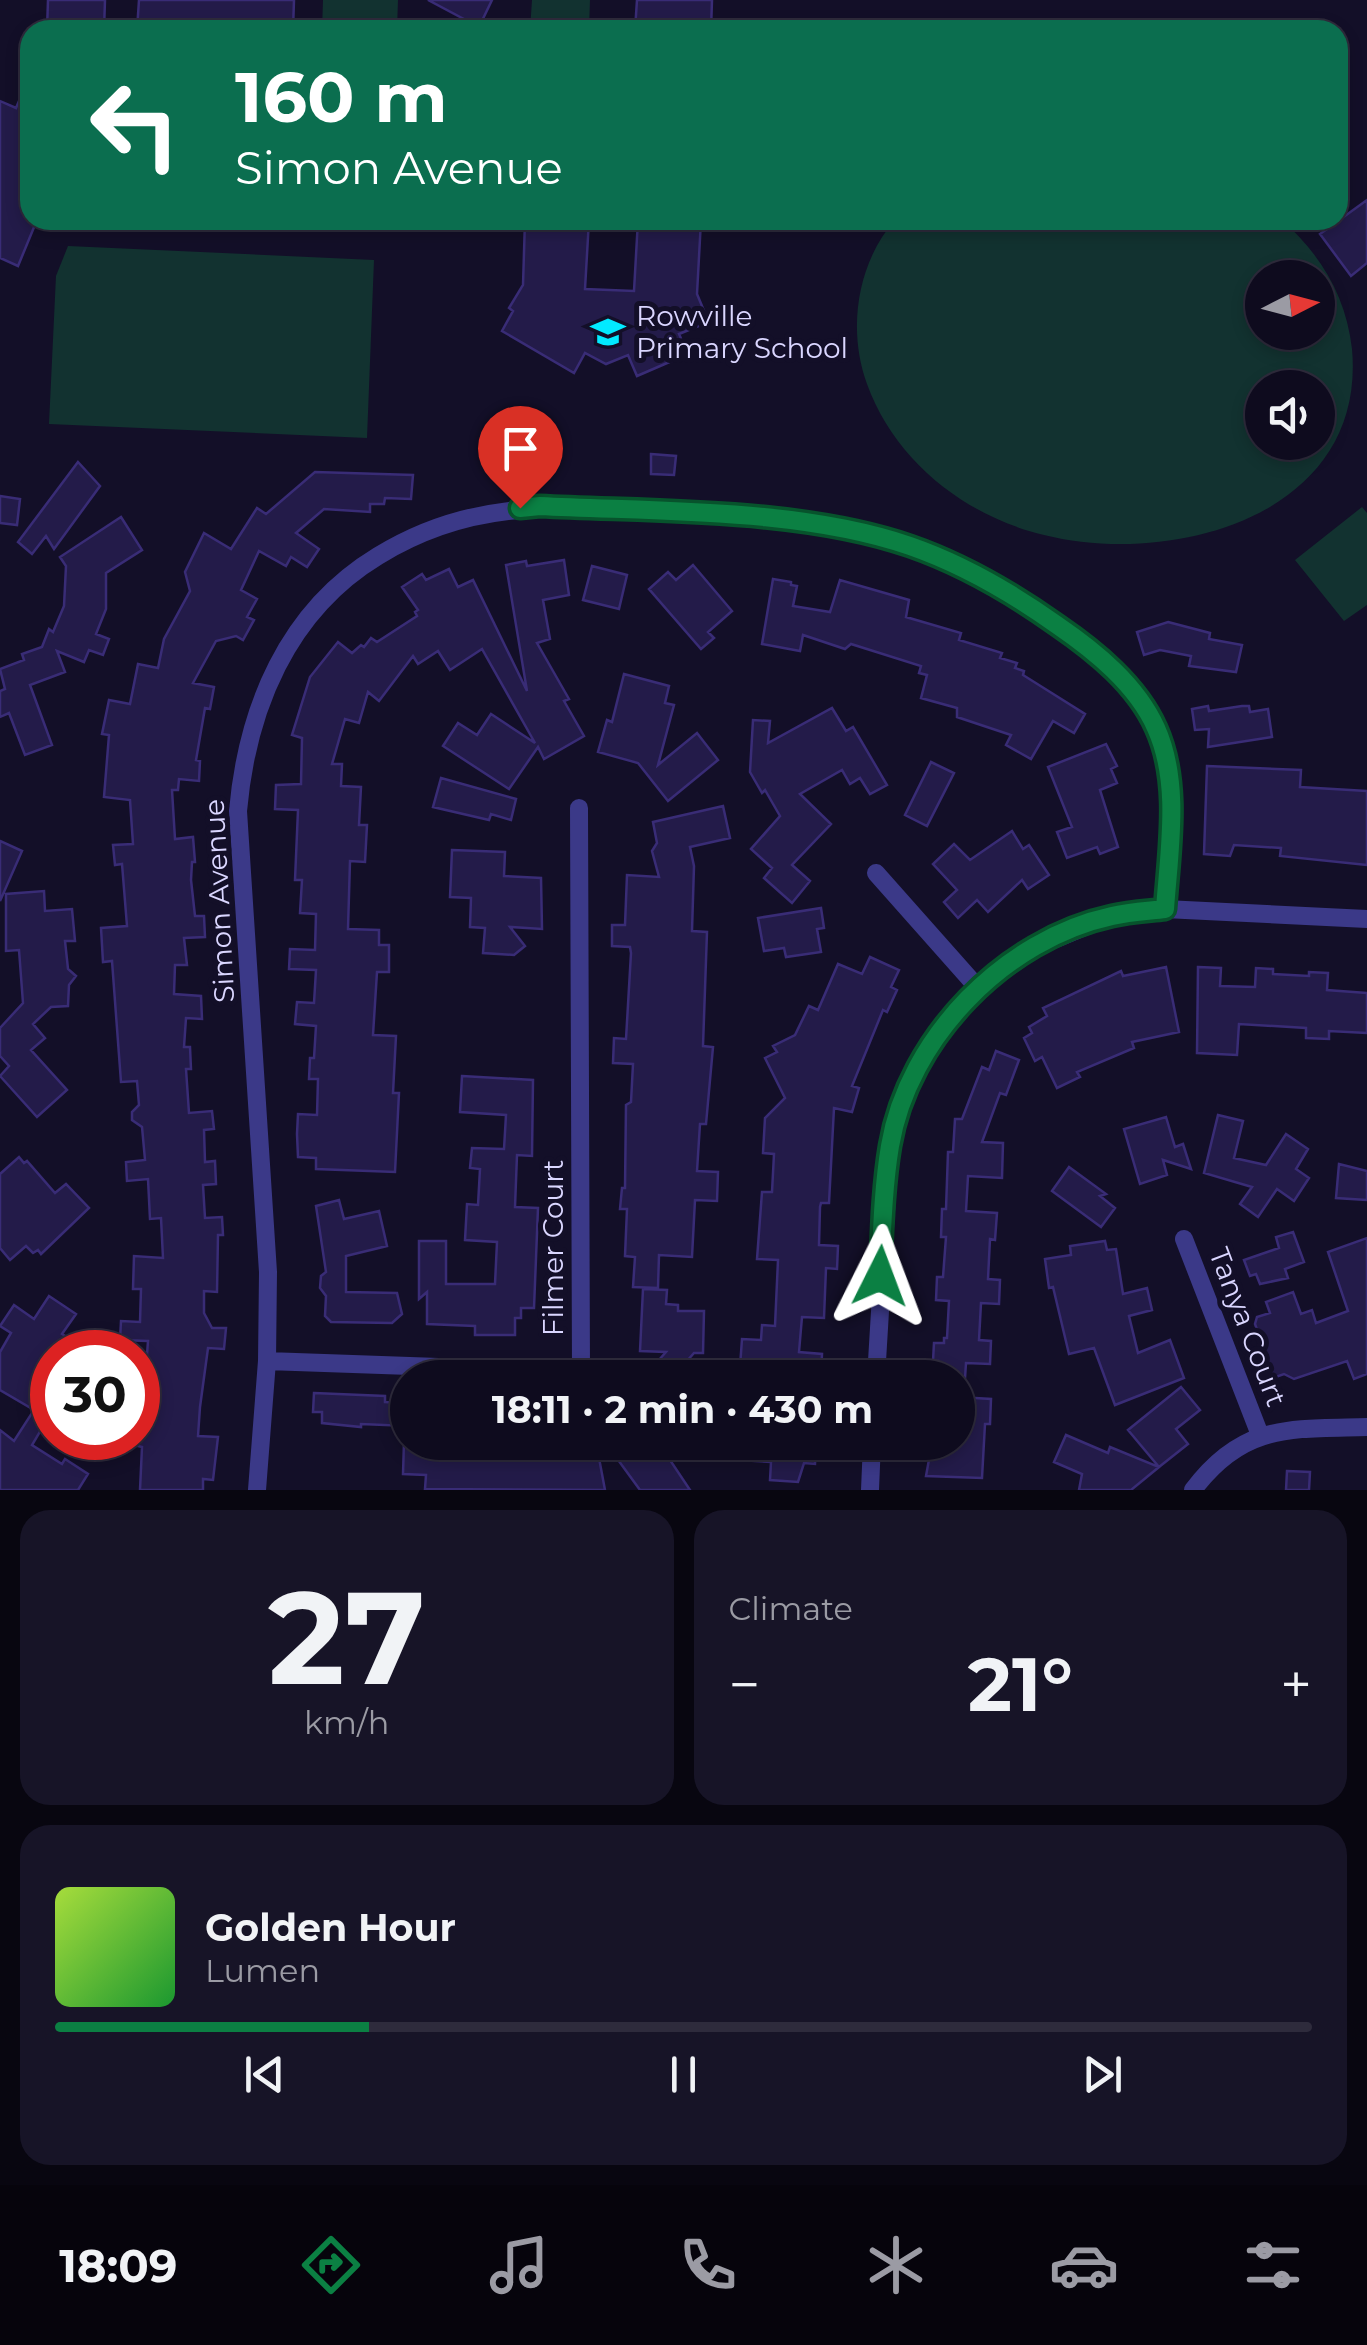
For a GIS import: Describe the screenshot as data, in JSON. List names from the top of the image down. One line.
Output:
{"streets":{"street":["Simon Avenue","Filmer Court","Tanya Court"]},"crossings":[["Simon Avenue","Filmer Court"]],"places":{"school or university":["Rowville Primary School"]},"north":"right","page":{"turn":["160 m","Simon Avenue"],"limit":"30","trip":"18:11 · 2 min · 430 m","tile":[["27","km/h"],"Climate"],"heat":["−","21°","+"],"song":["Golden Hour","Lumen"],"tabs":"18:09"}}
